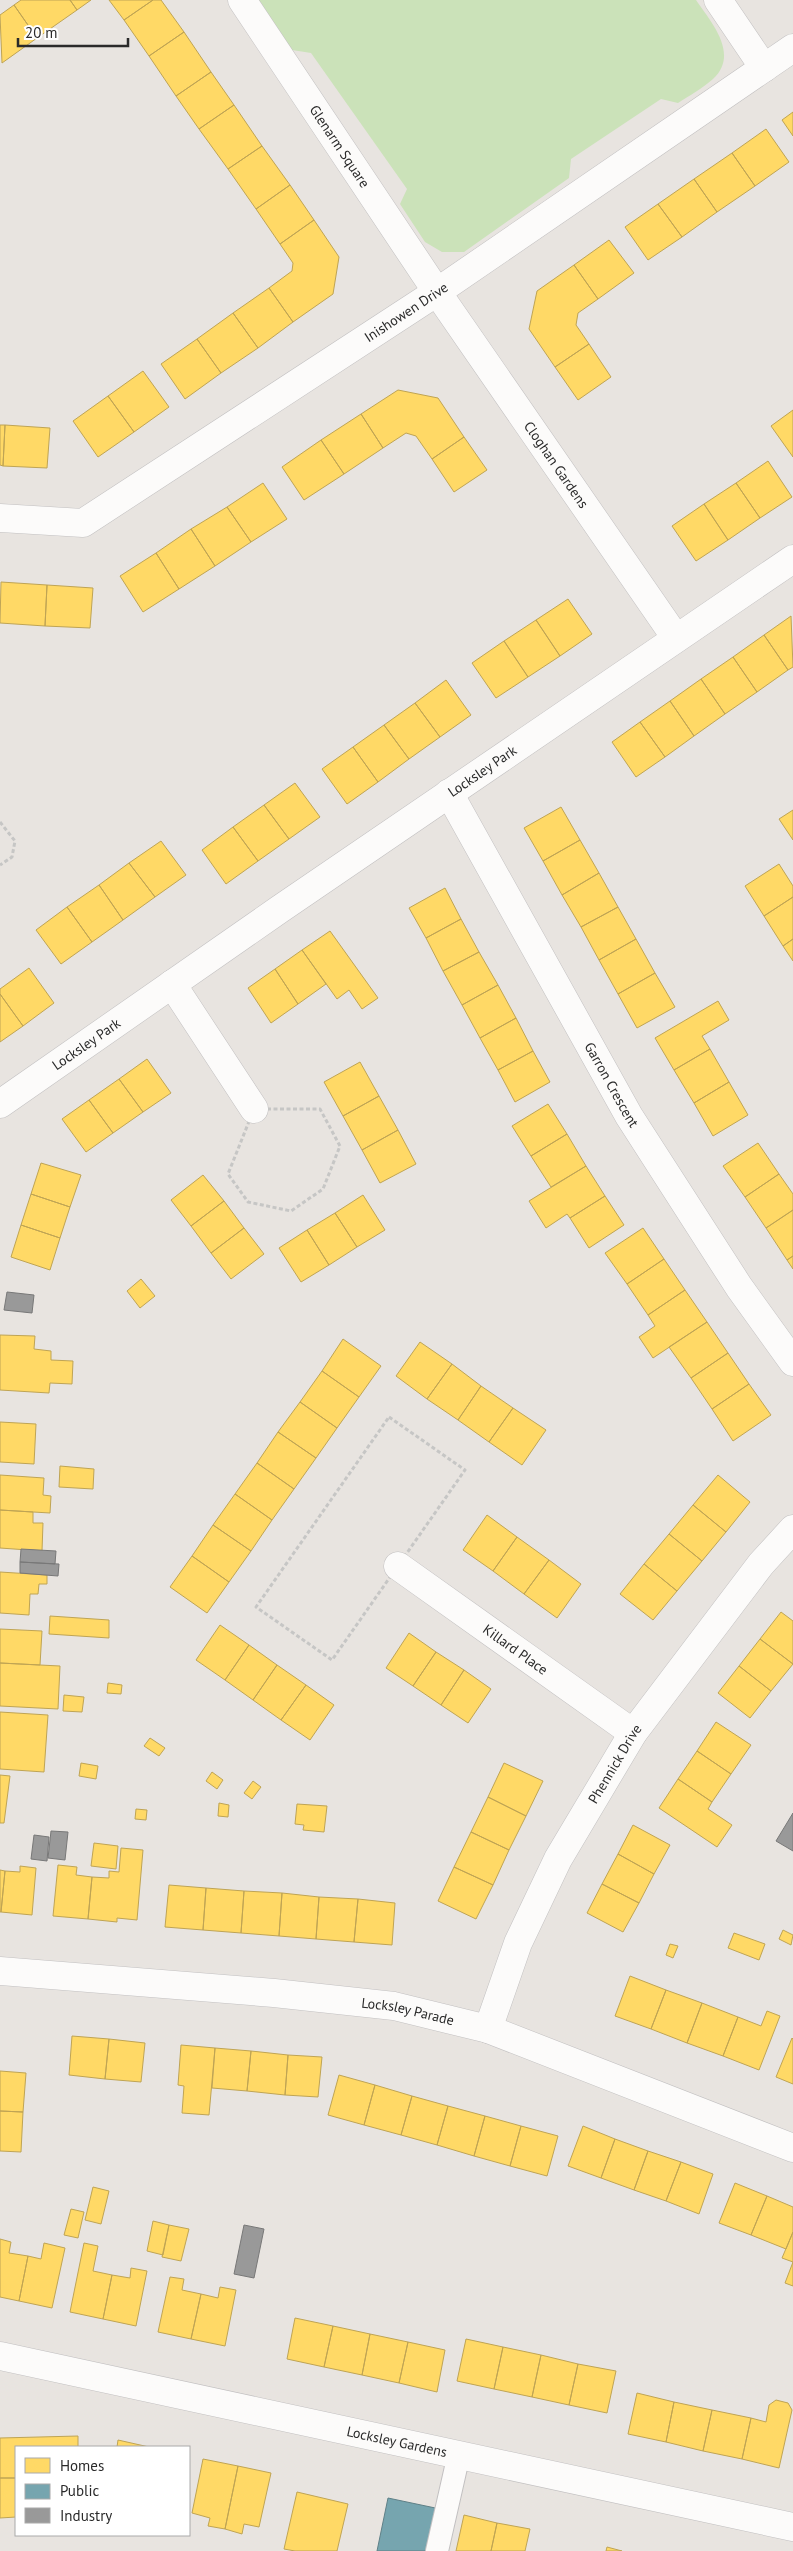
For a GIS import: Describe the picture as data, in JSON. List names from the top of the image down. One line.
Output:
{"streets":{"street":["Glenarm Square","Inishowen Drive","Cloghan Gardens","Locksley Park","Garron Crescent","Killard Place","Phennick Drive","Locksley Parade","Locksley Gardens"]},"crossings":[["Glenarm Square","Inishowen Drive"],["Glenarm Square","Cloghan Gardens"],["Inishowen Drive","Cloghan Gardens"],["Cloghan Gardens","Locksley Park"],["Locksley Park","Garron Crescent"],["Killard Place","Phennick Drive"],["Phennick Drive","Locksley Parade"]],"legend":["Homes","Public","Industry"],"scale_bar":"20 m"}
